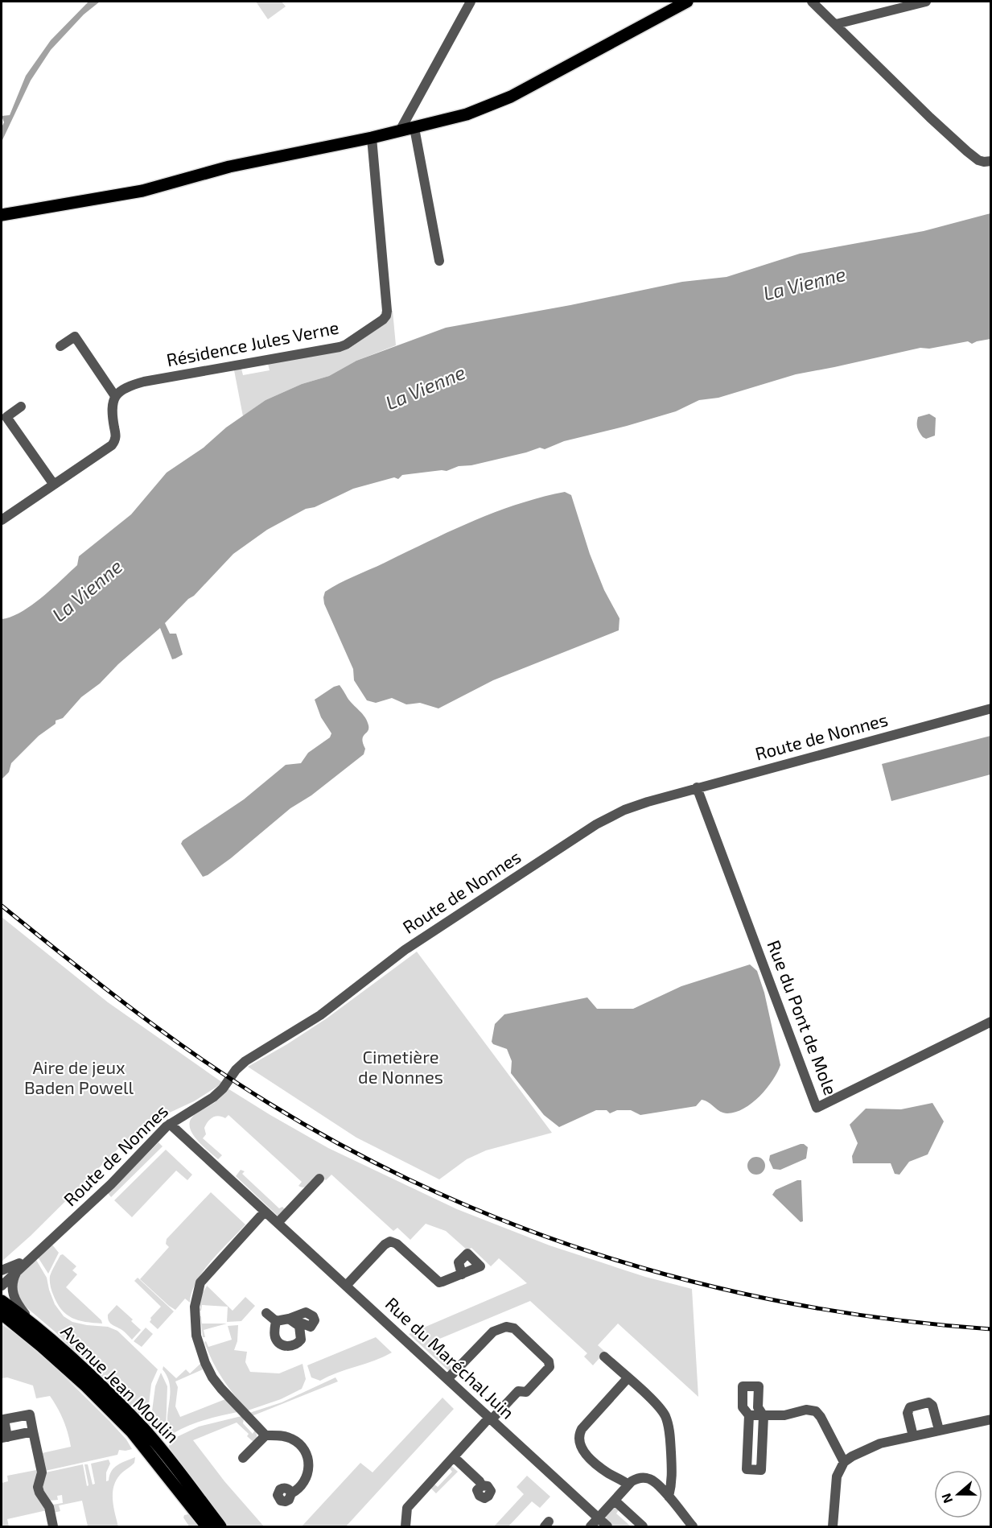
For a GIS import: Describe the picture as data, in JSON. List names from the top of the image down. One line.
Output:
{"streets":{"main road":["Avenue Jean Moulin"],"street":["Résidence Jules Verne","Route de Nonnes","Rue du Pont de Mole","Rue du Maréchal Juin"]},"crossings":[["Route de Nonnes","Rue du Pont de Mole"],["Route de Nonnes","Rue du Maréchal Juin"]],"water":["La Vienne"],"parks":["Cimetière de Nonnes","Aire de jeux Baden Powell"],"north":"left"}
